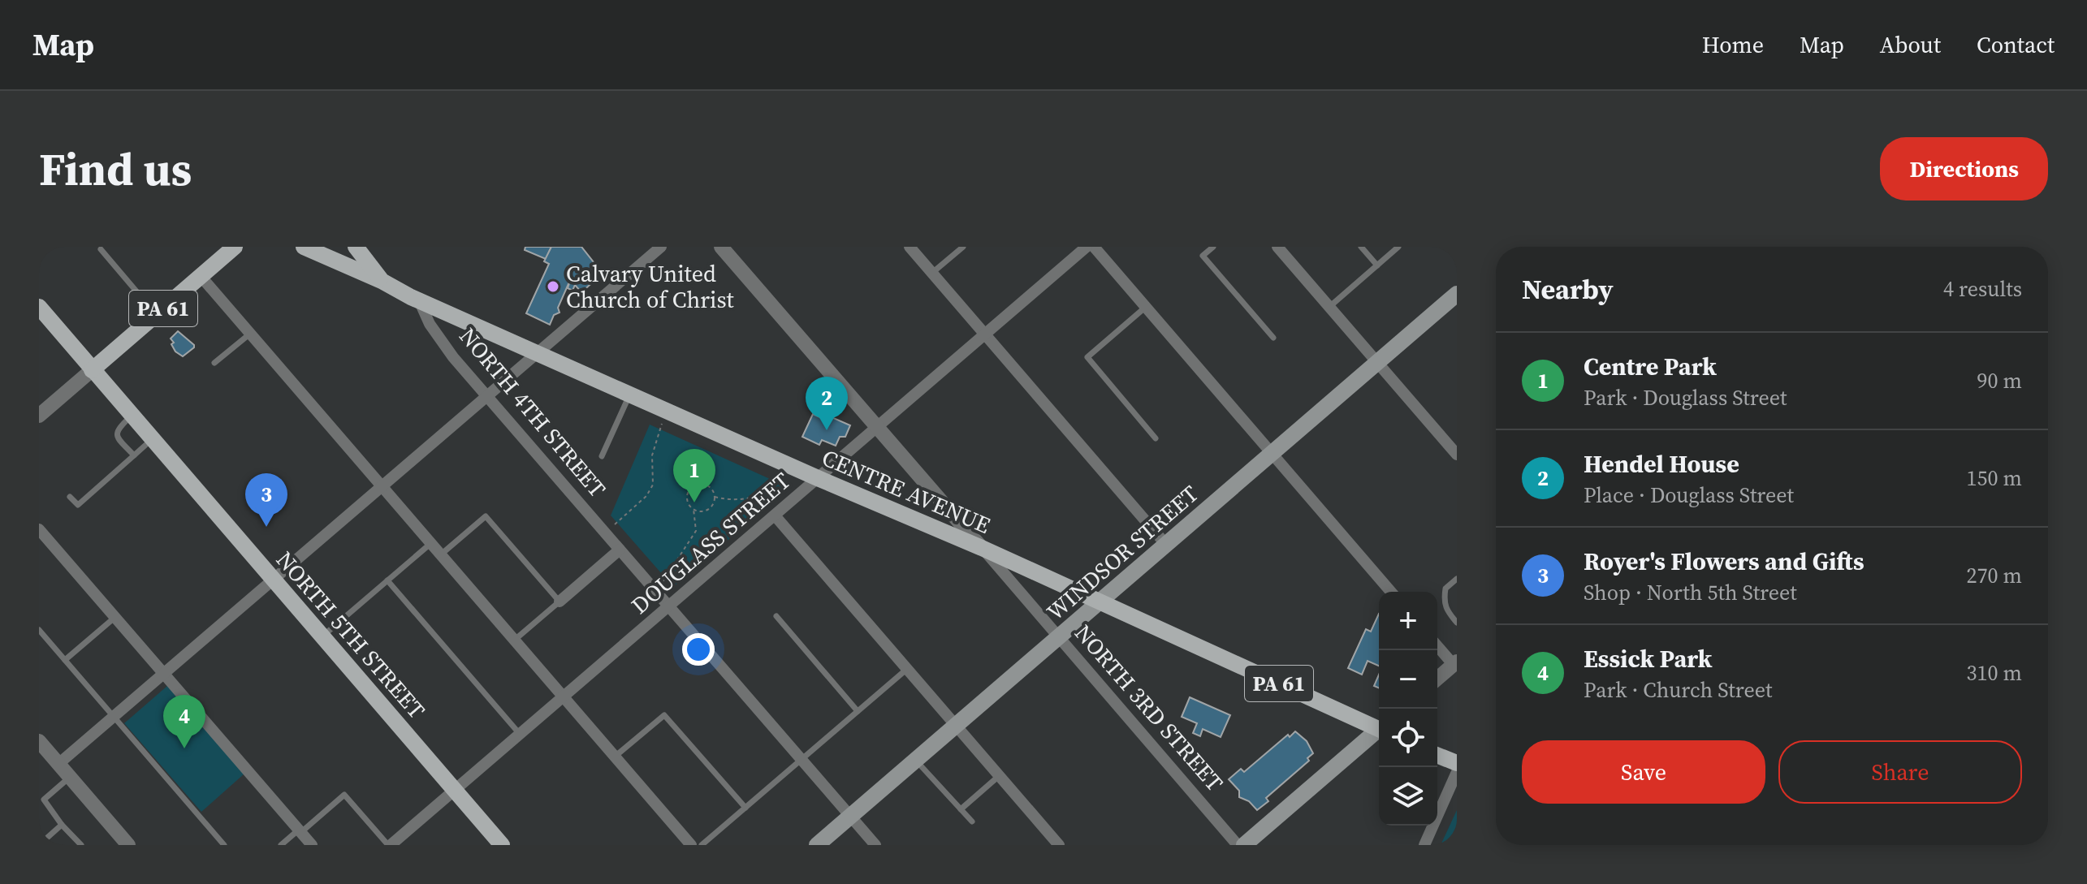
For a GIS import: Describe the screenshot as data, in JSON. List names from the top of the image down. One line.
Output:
{"streets":{"main road":["PA 61","CENTRE AVENUE","WINDSOR STREET","NORTH 5TH STREET"],"street":["NORTH 4TH STREET","DOUGLASS STREET","NORTH 3RD STREET"]},"crossings":[["PA 61","CENTRE AVENUE"],["PA 61","NORTH 5TH STREET"],["NORTH 4TH STREET","CENTRE AVENUE"],["NORTH 4TH STREET","DOUGLASS STREET"],["NORTH 4TH STREET","WINDSOR STREET"],["CENTRE AVENUE","DOUGLASS STREET"],["CENTRE AVENUE","WINDSOR STREET"],["CENTRE AVENUE","NORTH 3RD STREET"],["DOUGLASS STREET","NORTH 5TH STREET"],["DOUGLASS STREET","NORTH 3RD STREET"],["WINDSOR STREET","NORTH 3RD STREET"]],"places":["Calvary United Church of Christ"],"page":{"header":"Map","nav":["Home","Map","About","Contact"],"buttons":["Directions",["Save","Share"]],"title":"Find us","heading":["Nearby","4 results"],"list":[{"mark":"1","name":"Centre Park","note":"Park · Douglass Street","value":"90 m"},{"mark":"2","name":"Hendel House","note":"Place · Douglass Street","value":"150 m"},{"mark":"3","name":"Royer's Flowers and Gifts","note":"Shop · North 5th Street","value":"270 m"},{"mark":"4","name":"Essick Park","note":"Park · Church Street","value":"310 m"}],"pins":["2","1","3","4"],"map_buttons":["+","−"]}}
